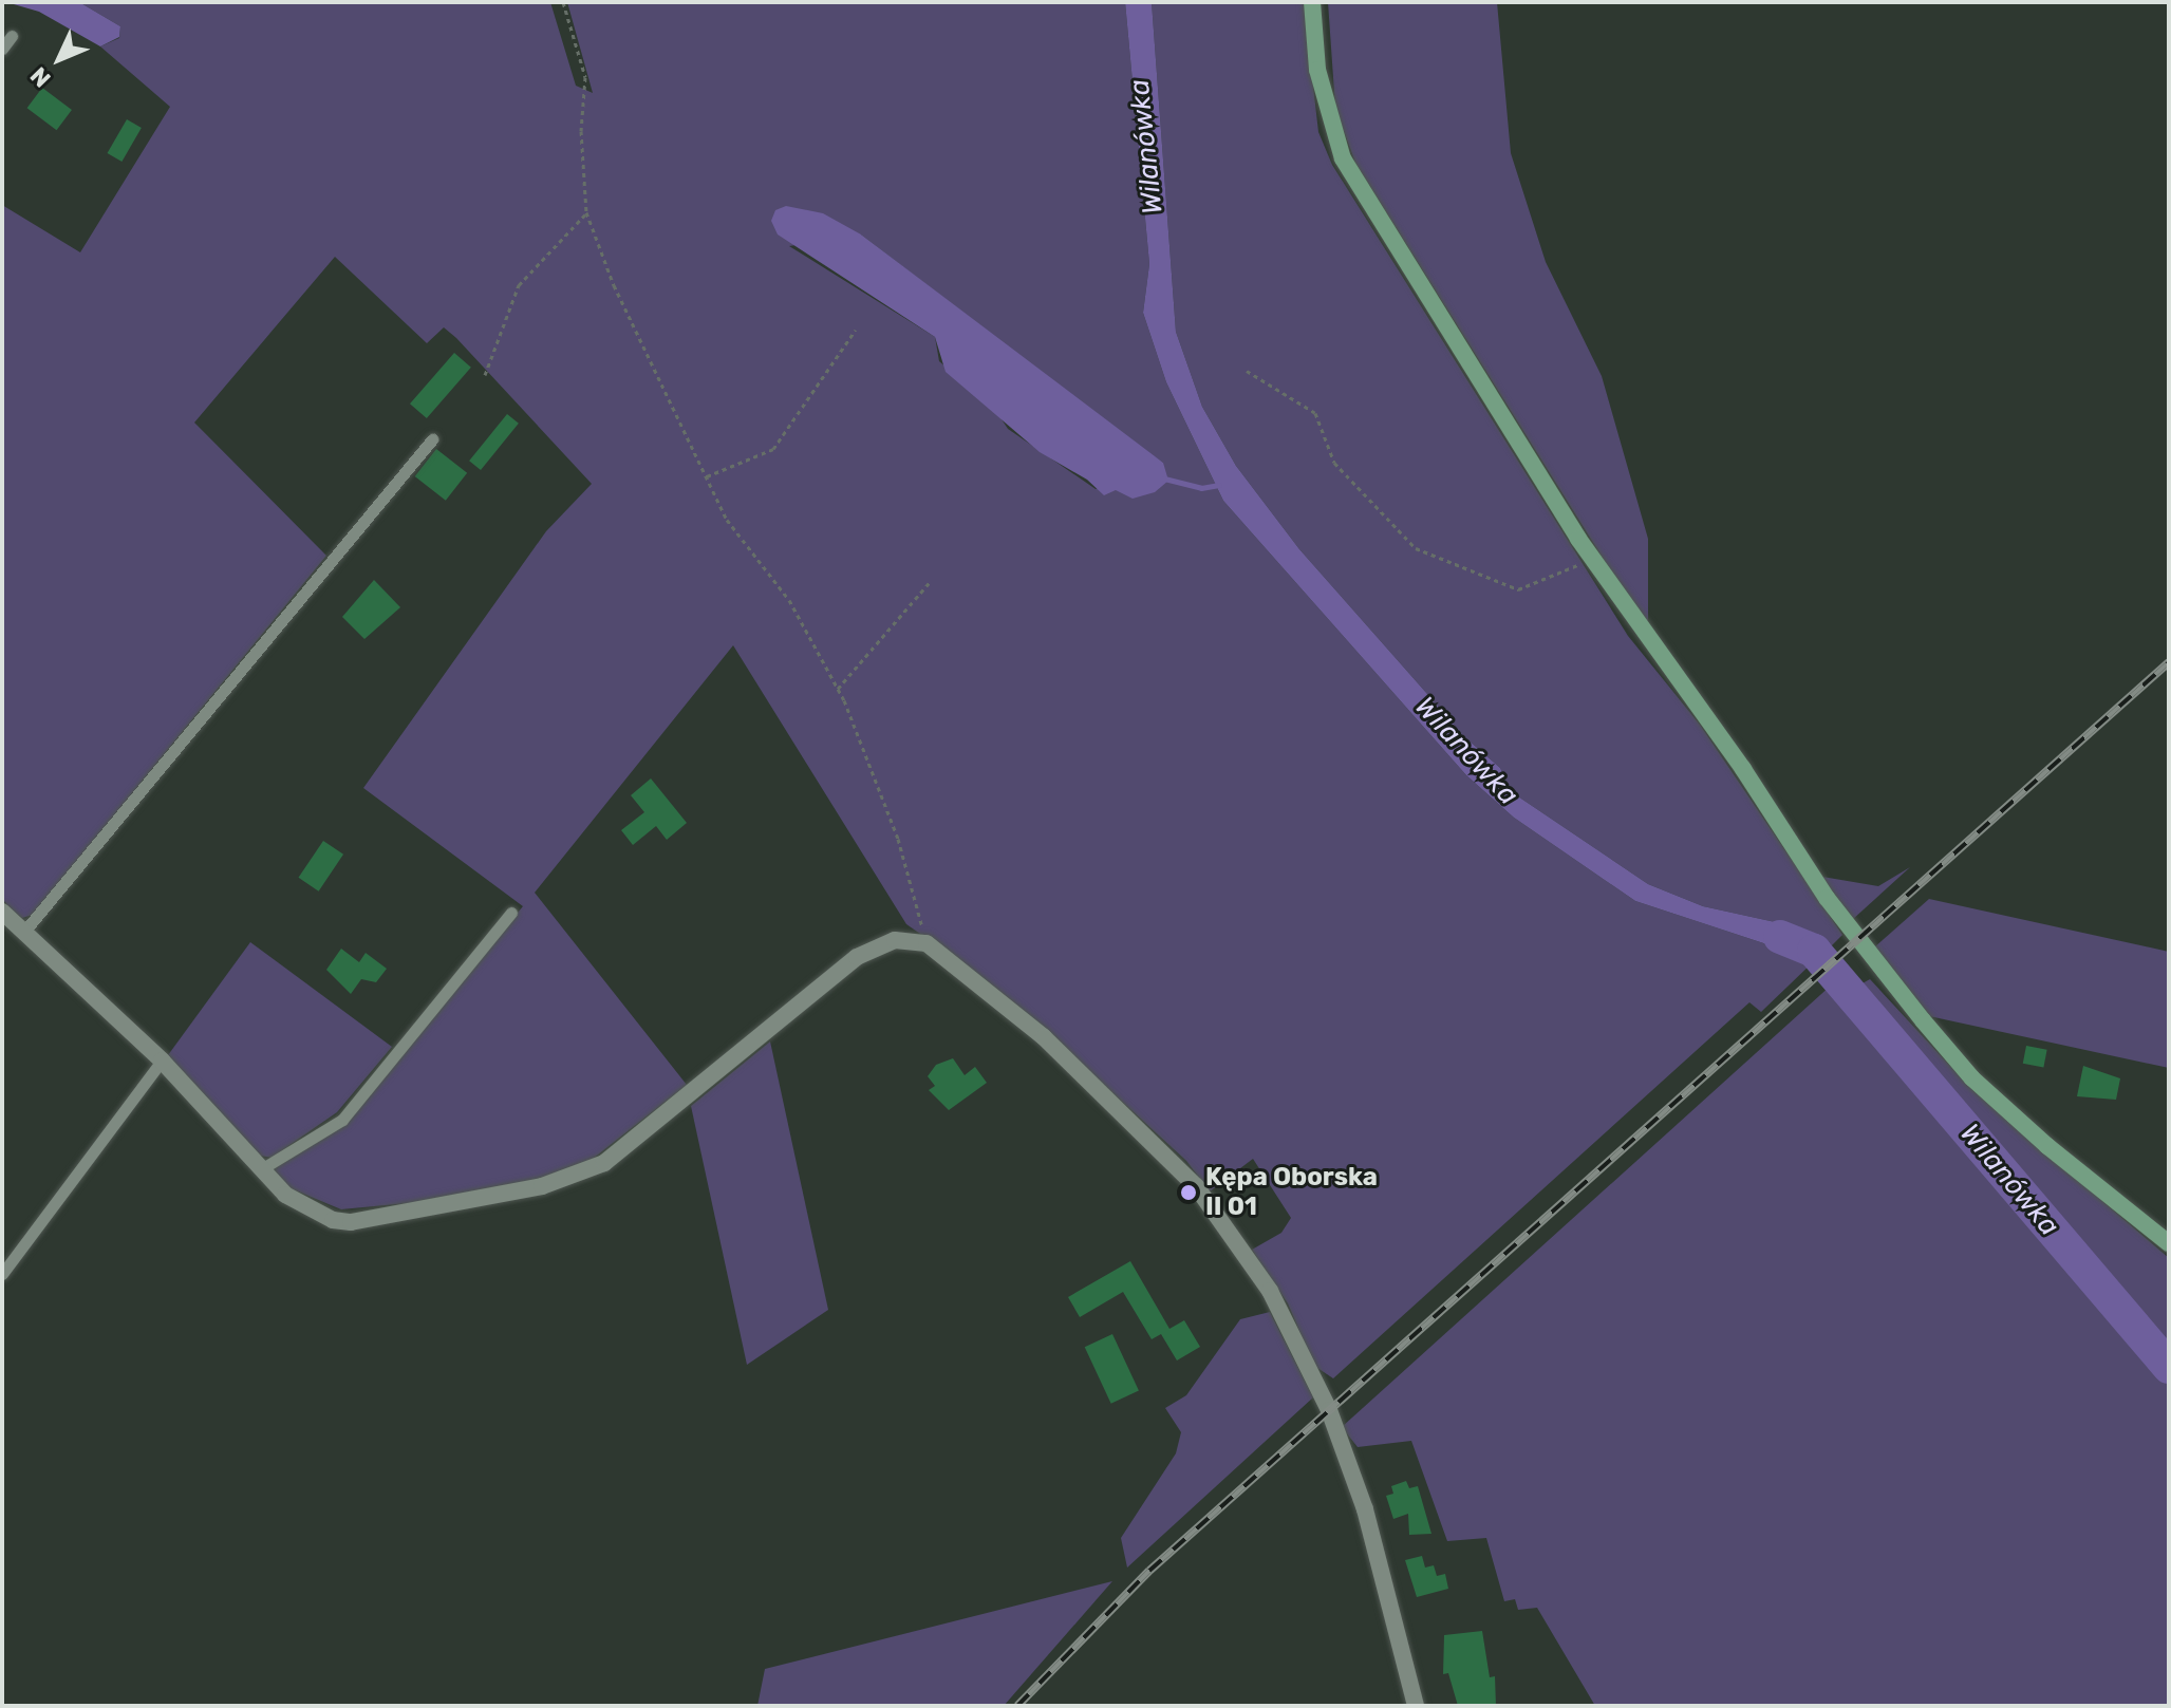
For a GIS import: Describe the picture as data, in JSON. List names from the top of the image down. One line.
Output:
{"water":["Wilanówka"],"places":["Kępa Oborska II 01"],"north":"bottom left"}
